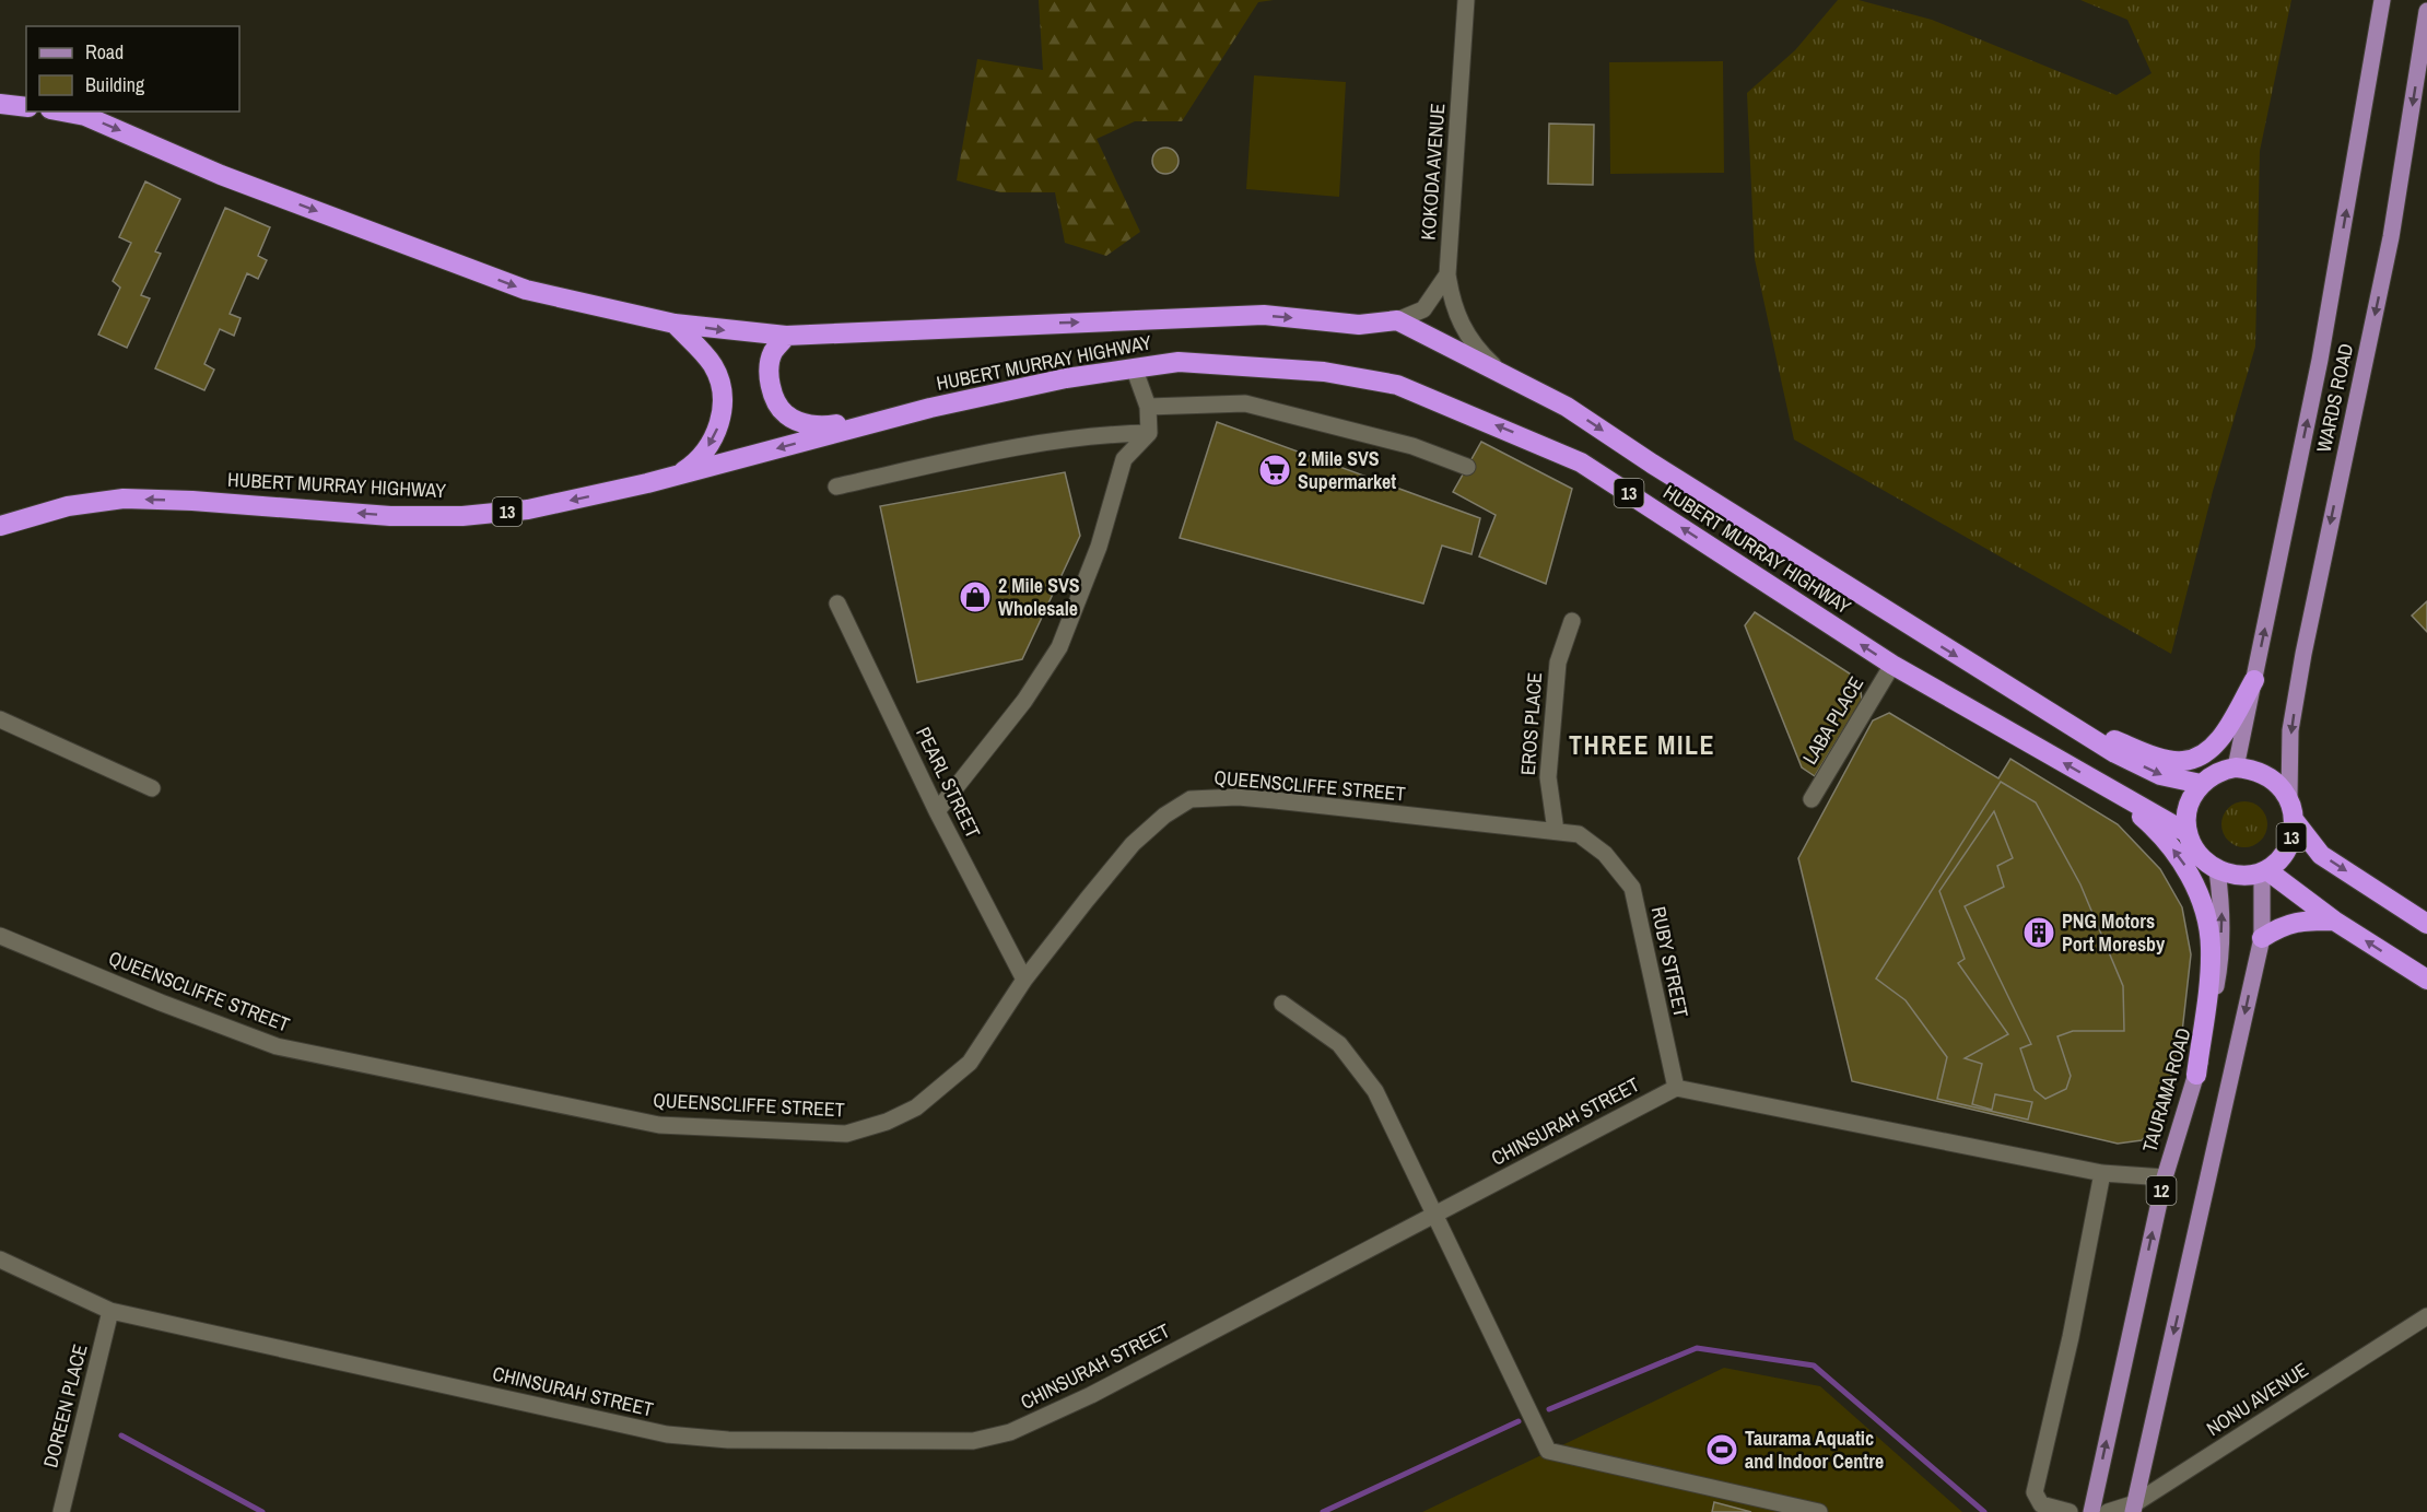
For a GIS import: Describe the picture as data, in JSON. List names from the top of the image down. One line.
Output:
{"streets":{"highway":["HUBERT MURRAY HIGHWAY","13"],"main road":["WARDS ROAD","TAURAMA ROAD","12"],"street":["KOKODA AVENUE","LABA PLACE","EROS PLACE","PEARL STREET","QUEENSCLIFFE STREET","RUBY STREET","CHINSURAH STREET","NONU AVENUE","DOREEN PLACE"]},"crossings":[["KOKODA AVENUE","HUBERT MURRAY HIGHWAY"],["HUBERT MURRAY HIGHWAY","WARDS ROAD"],["HUBERT MURRAY HIGHWAY","13"],["HUBERT MURRAY HIGHWAY","LABA PLACE"],["HUBERT MURRAY HIGHWAY","TAURAMA ROAD"],["HUBERT MURRAY HIGHWAY","12"],["WARDS ROAD","13"],["WARDS ROAD","TAURAMA ROAD"],["WARDS ROAD","12"],["13","TAURAMA ROAD"],["13","12"],["EROS PLACE","QUEENSCLIFFE STREET"],["PEARL STREET","QUEENSCLIFFE STREET"],["QUEENSCLIFFE STREET","RUBY STREET"],["RUBY STREET","CHINSURAH STREET"],["TAURAMA ROAD","12"],["CHINSURAH STREET","DOREEN PLACE"],["12","NONU AVENUE"]],"districts":["THREE MILE"],"places":{"supermarket":["2 Mile SVS Supermarket"],"shop":["2 Mile SVS Wholesale"],"building":["PNG Motors Port Moresby"],"sports":["Taurama Aquatic and Indoor Centre"]},"legend":["Road","Building"]}
